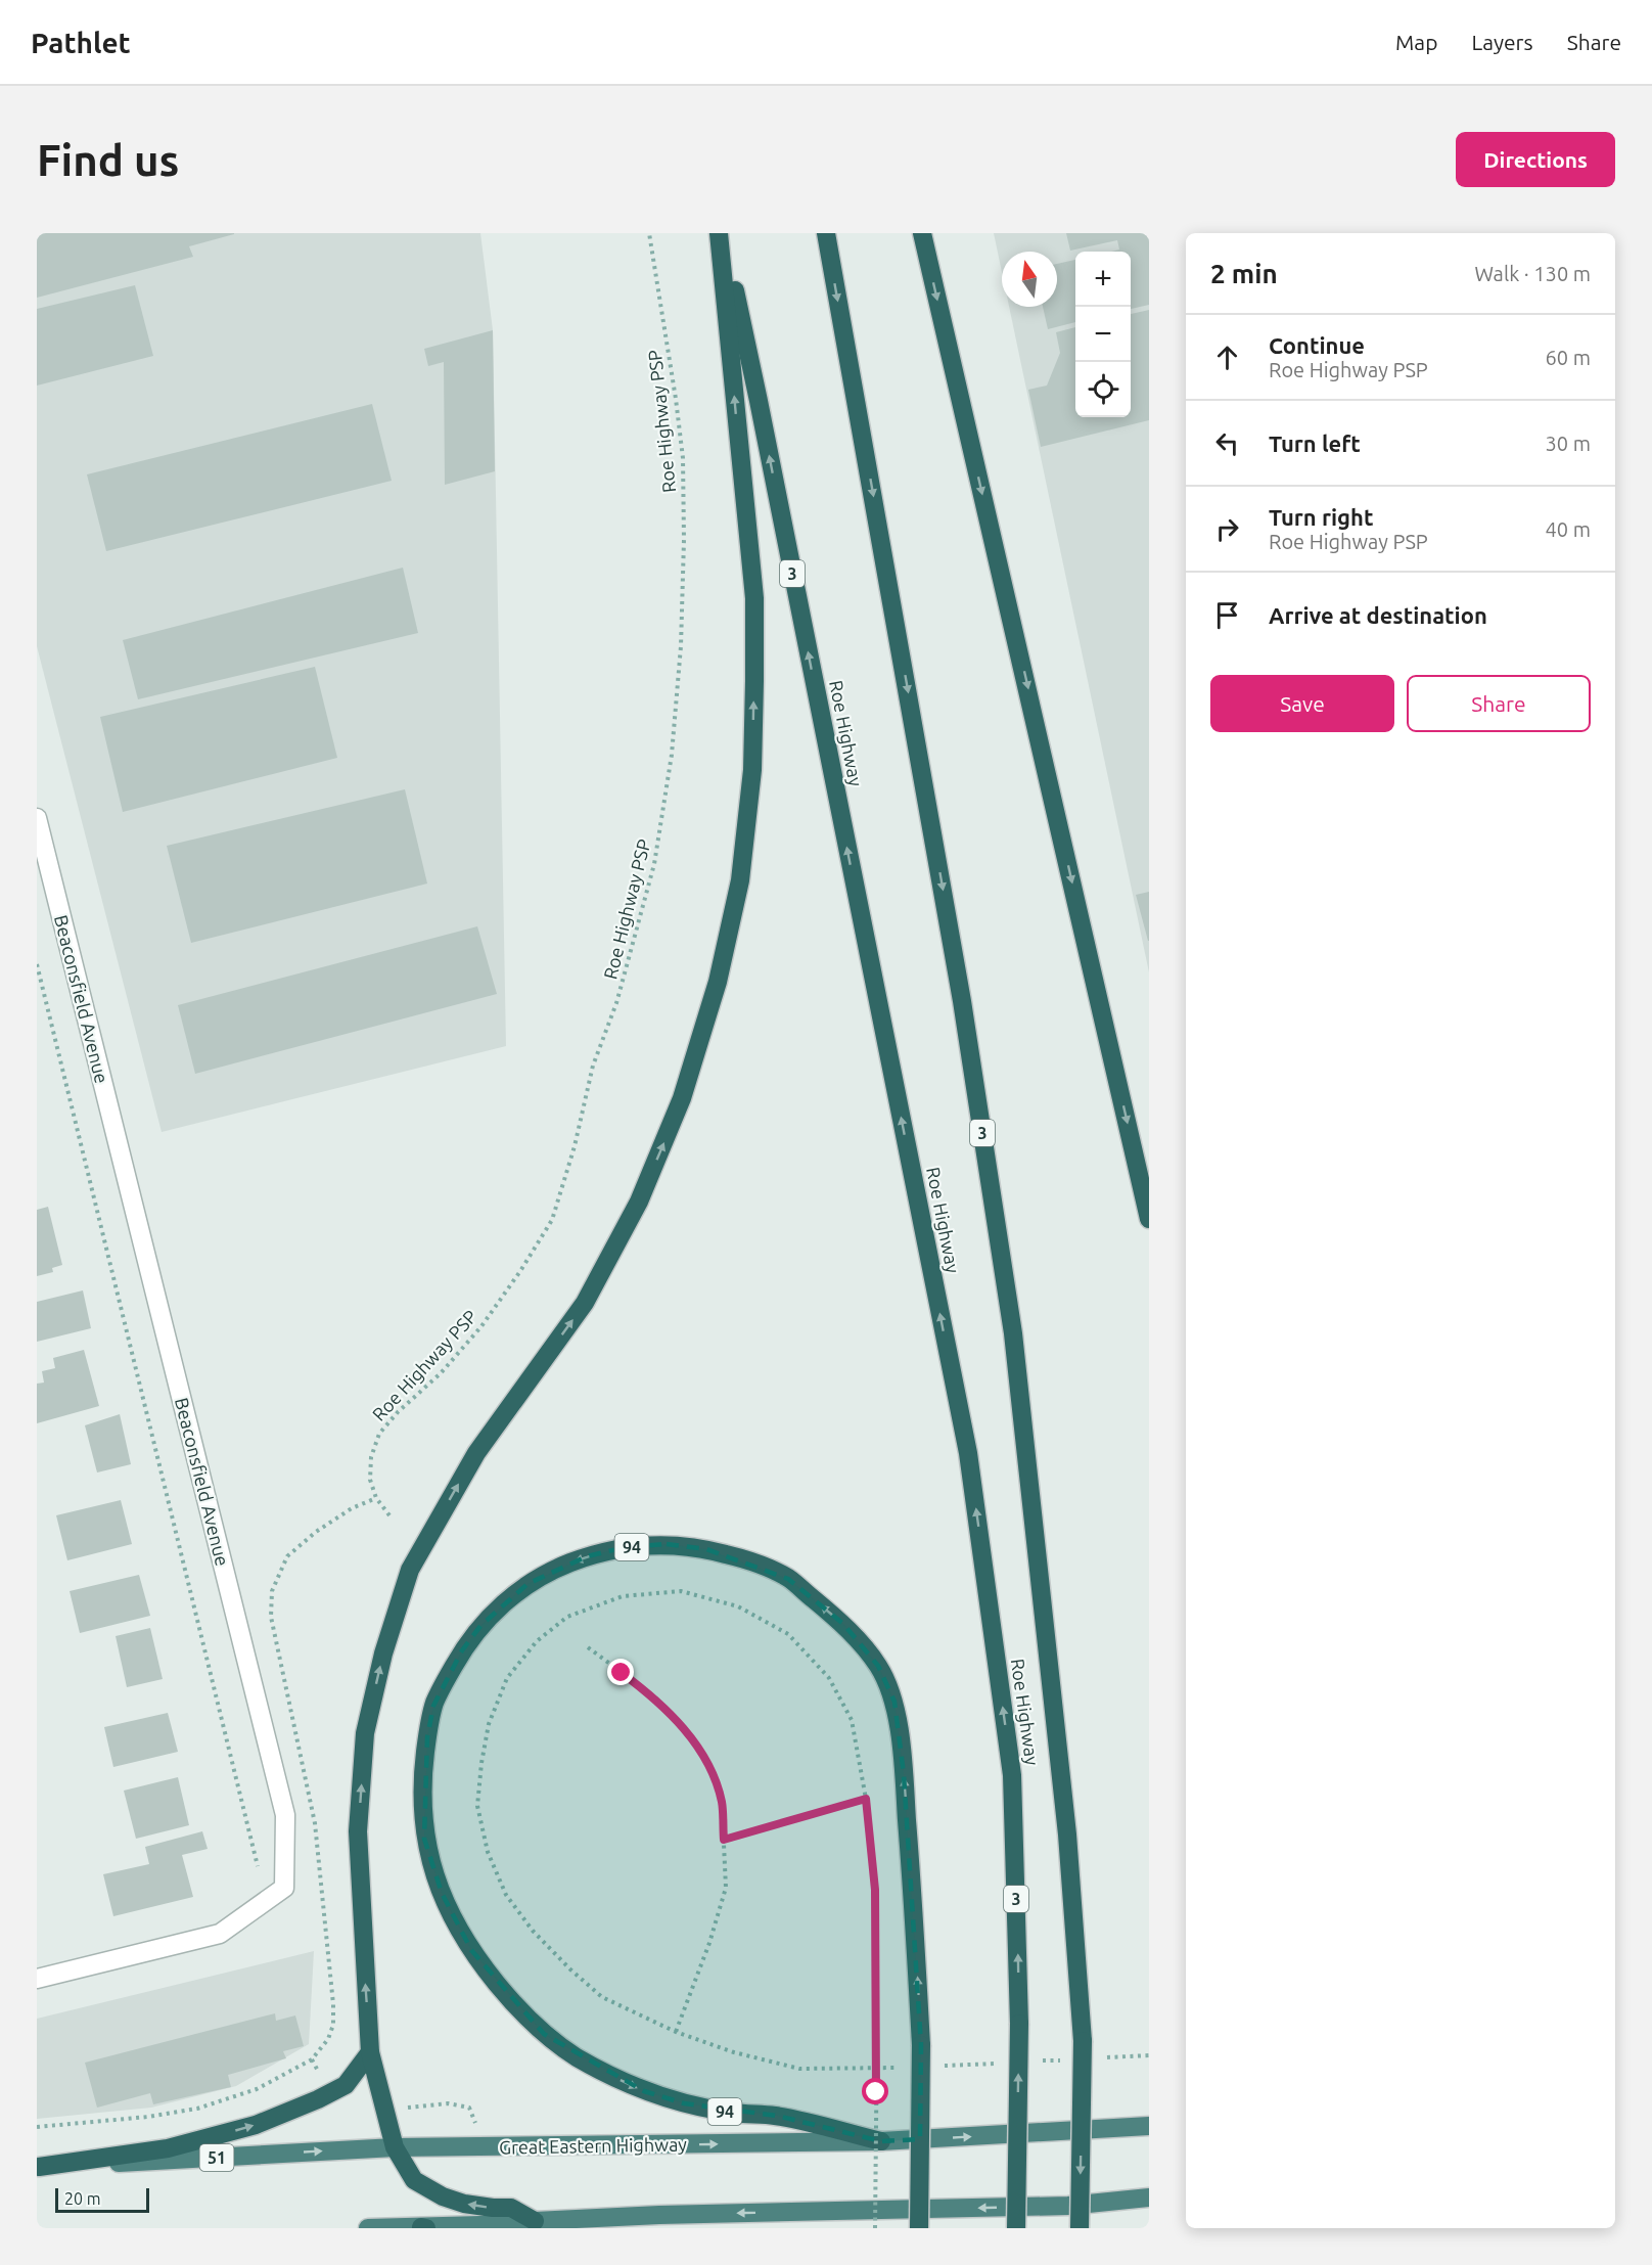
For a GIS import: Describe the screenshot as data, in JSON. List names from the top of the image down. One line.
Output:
{"streets":{"highway":["3","Roe Highway","94","Great Eastern Highway","51"],"street":["Beaconsfield Avenue"],"path":["Roe Highway PSP"]},"crossings":[["94","Great Eastern Highway"]],"scale_bar":"20 m","north":"top","page":{"header":"Pathlet","nav":["Map","Layers","Share"],"buttons":["Directions",["Save","Share"]],"title":"Find us","heading":["2 min","Walk · 130 m"],"map_buttons":["+","−"],"list":[["Continue","Roe Highway PSP","60 m"],["Turn left","30 m"],["Turn right","Roe Highway PSP","40 m"],"Arrive at destination"],"scale":"20 m"}}
